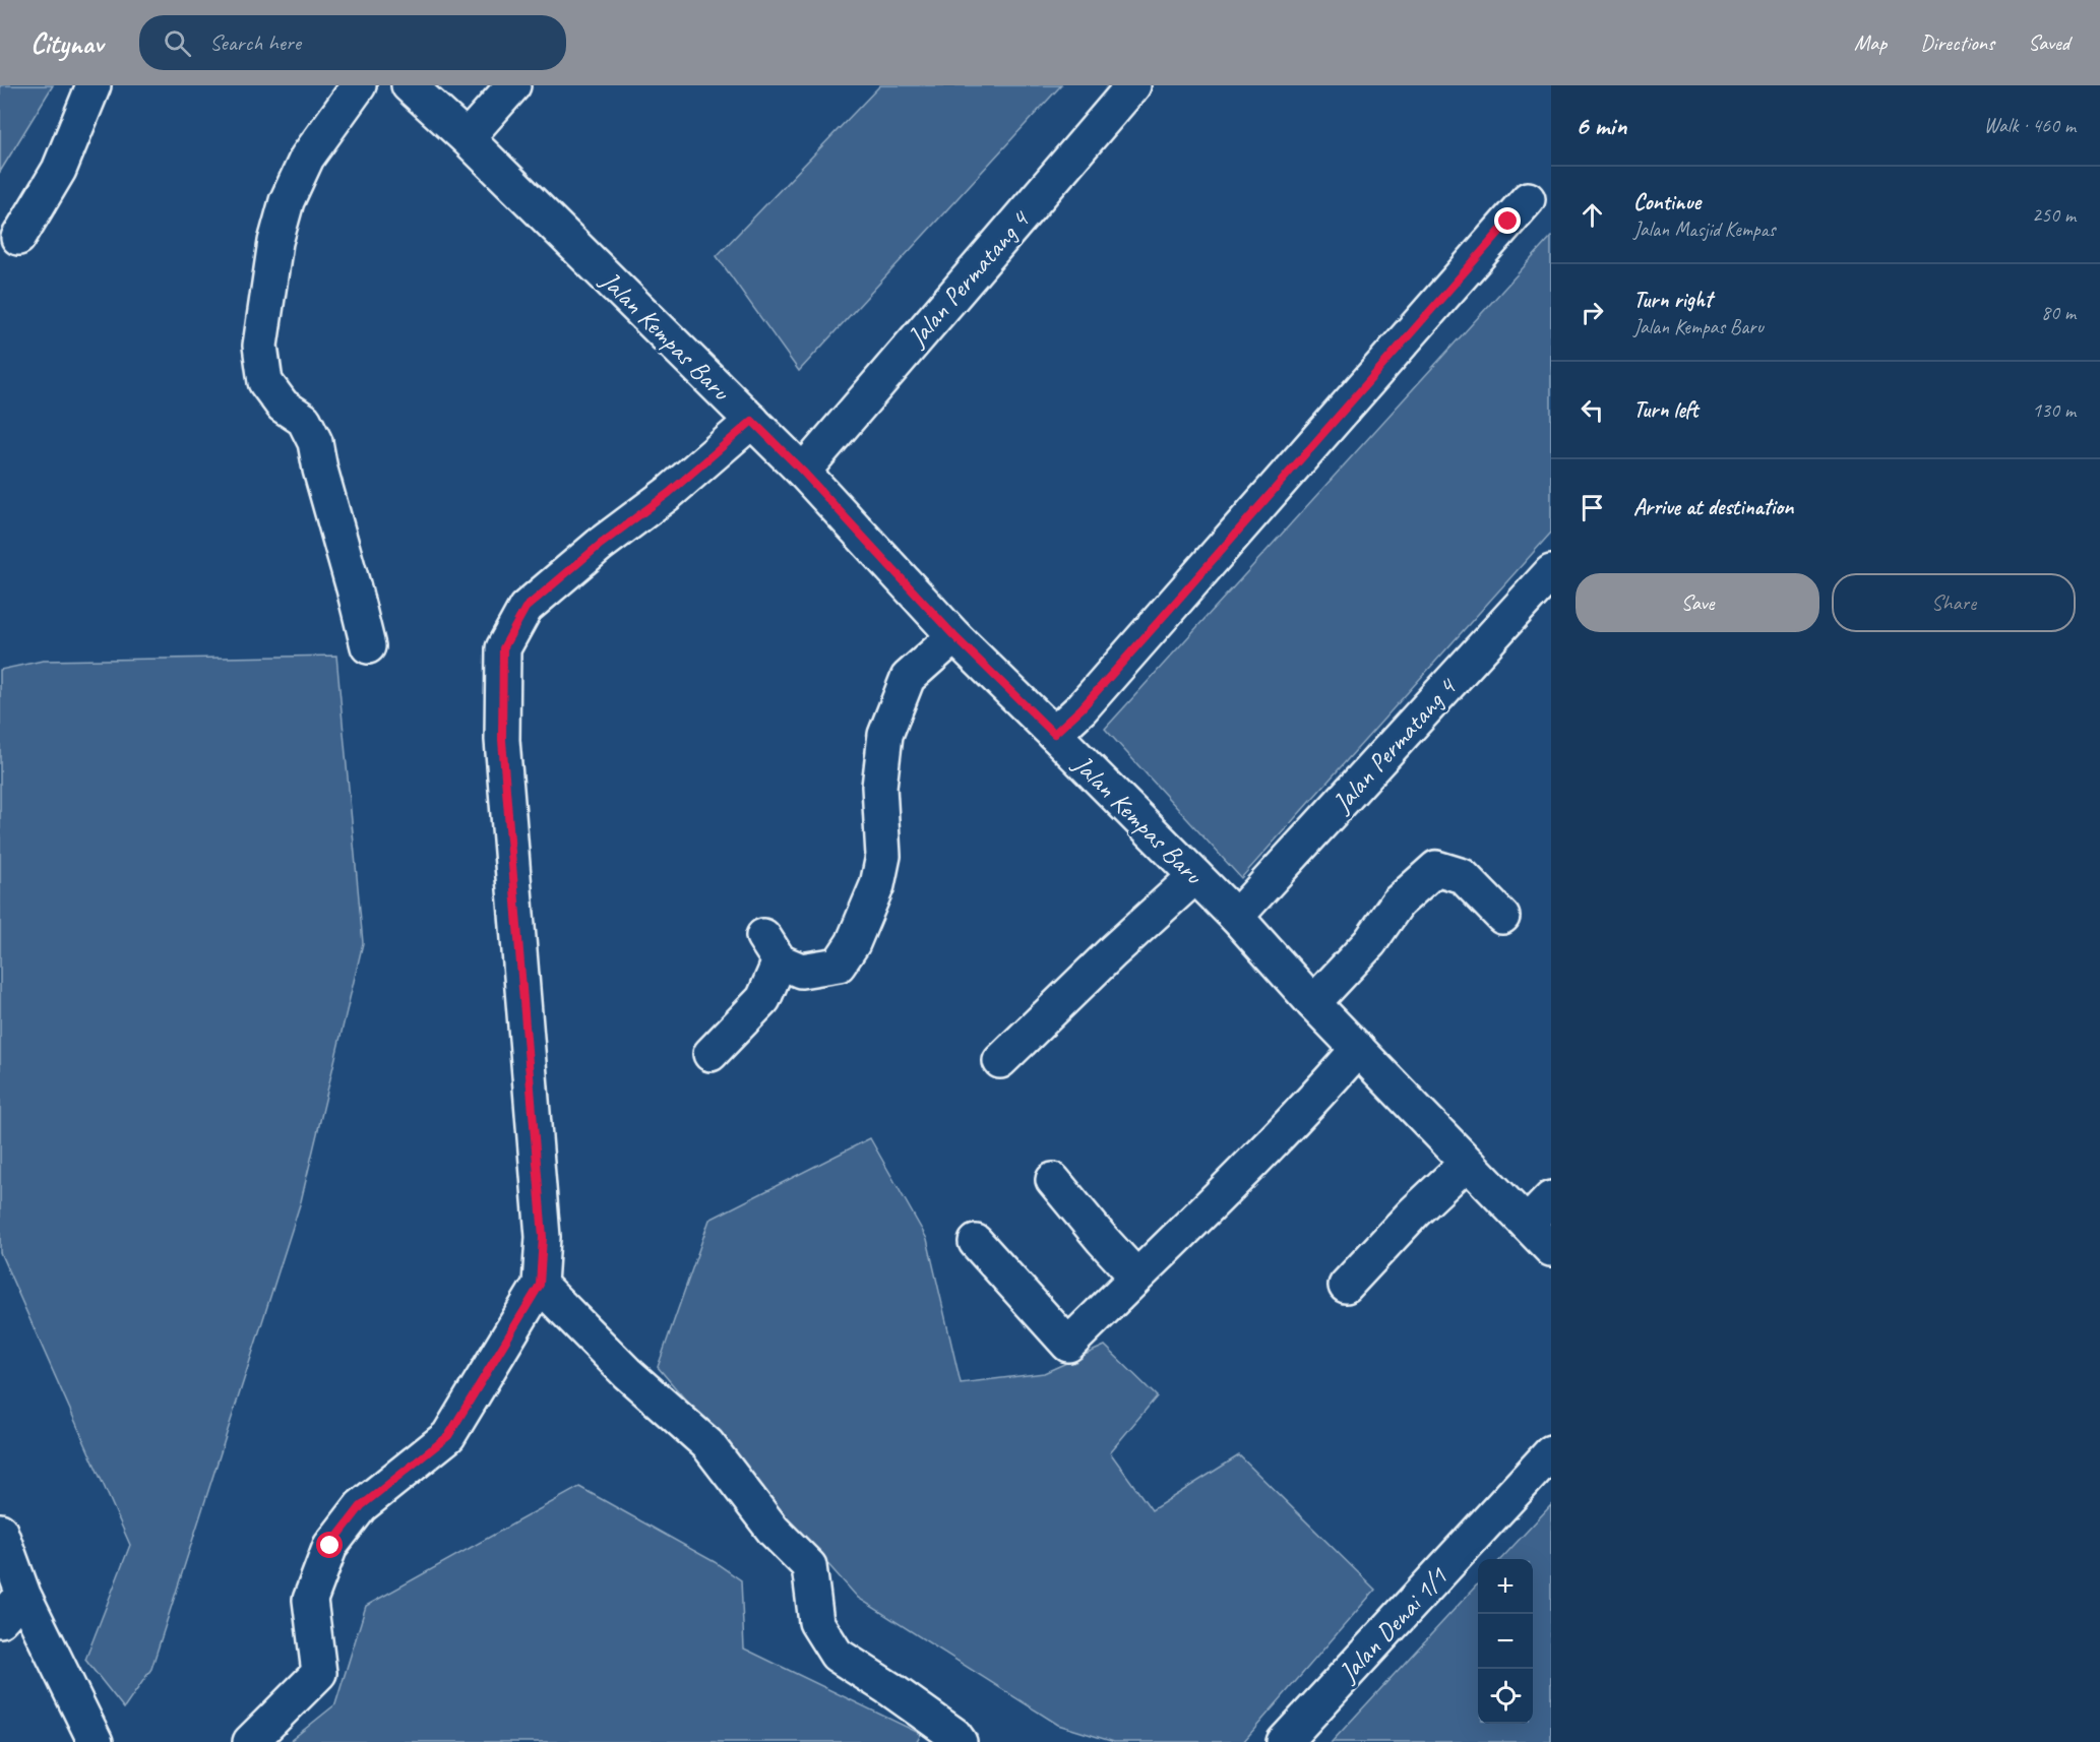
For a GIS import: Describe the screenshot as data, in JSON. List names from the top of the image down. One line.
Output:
{"streets":{"street":["Jalan Permatang 4","Jalan Kempas Baru","Jalan Denai 1/1"]},"crossings":[["Jalan Permatang 4","Jalan Kempas Baru"]],"page":{"header":"Citynav","search":"Search here","nav":["Map","Directions","Saved"],"heading":["6 min","Walk · 460 m"],"list":[["Continue","Jalan Masjid Kempas","250 m"],["Turn right","Jalan Kempas Baru","80 m"],["Turn left","130 m"],"Arrive at destination"],"buttons":["Save","Share"],"map_buttons":["+","−"]}}
